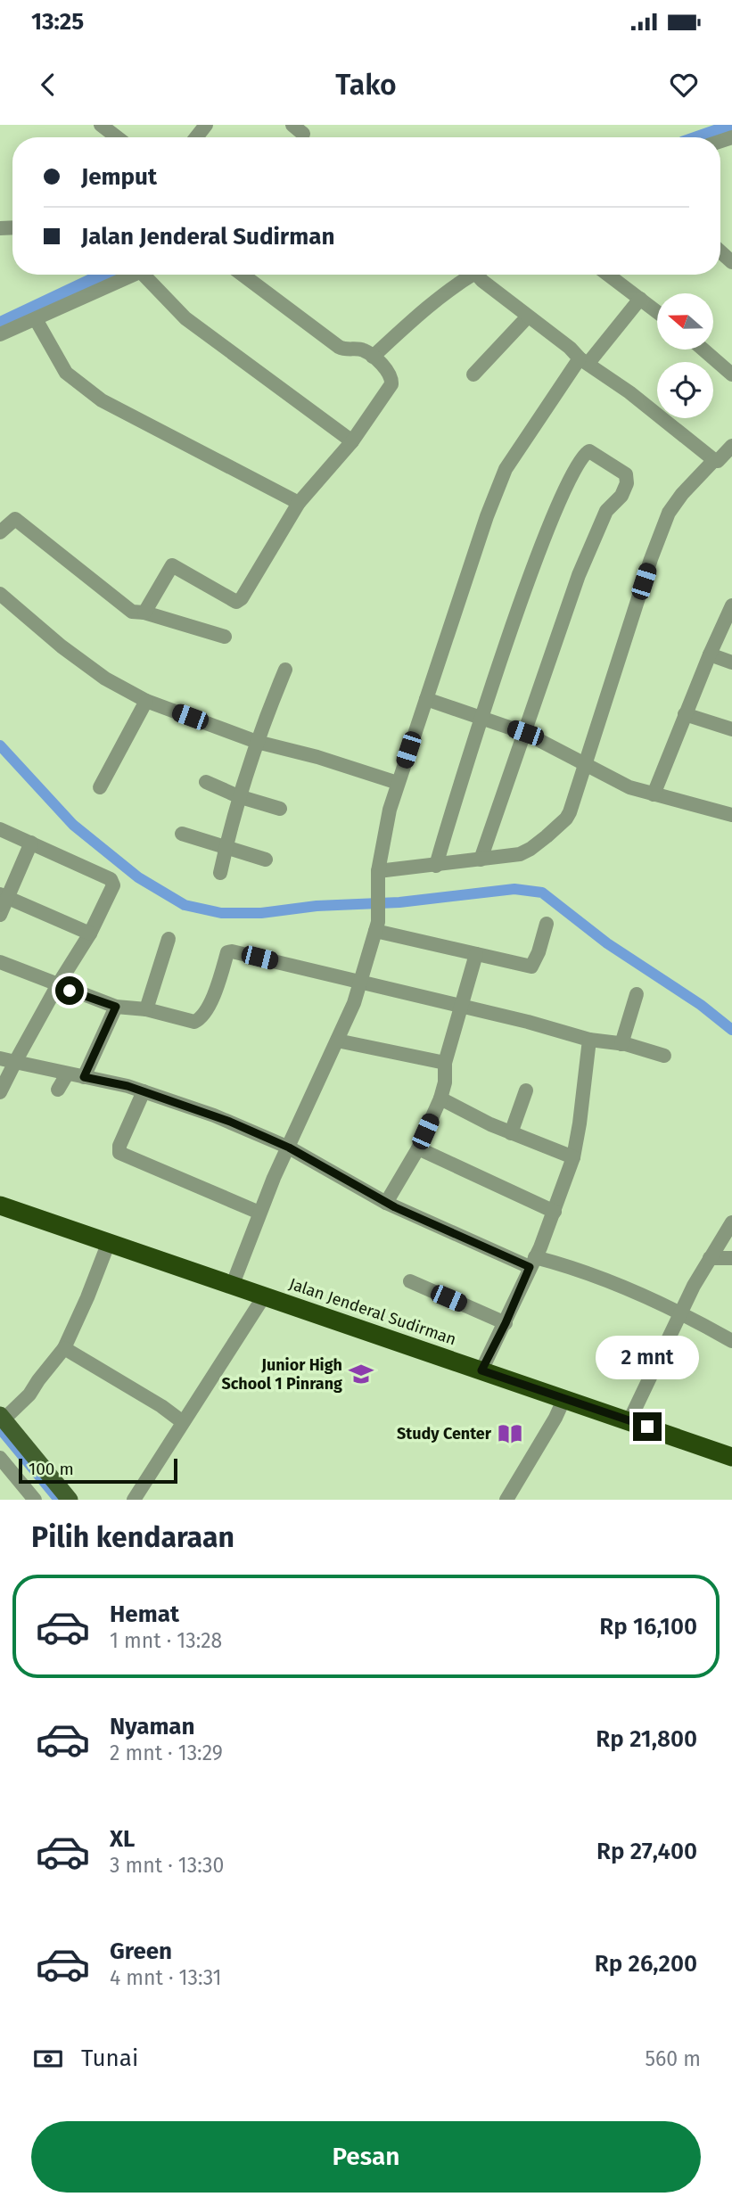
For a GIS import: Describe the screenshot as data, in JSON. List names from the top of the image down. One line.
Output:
{"streets":{"highway":["Jalan Jenderal Sudirman"]},"places":{"school or university":["Junior High School 1 Pinrang"],"library":["Study Center"]},"scale_bar":"100 m","north":"left","page":{"status":"13:25","header":"Tako","banner":["Jemput","Jalan Jenderal Sudirman"],"bubble":"2 mnt","scale":"100 m","heading":"Pilih kendaraan","list":[{"name":"Hemat","note":"1 mnt · 13:28","value":"Rp 16,100"},{"name":"Nyaman","note":"2 mnt · 13:29","value":"Rp 21,800"},{"name":"XL","note":"3 mnt · 13:30","value":"Rp 27,400"},{"name":"Green","note":"4 mnt · 13:31","value":"Rp 26,200"}],"pay":["Tunai","560 m"],"buttons":"Pesan"}}
